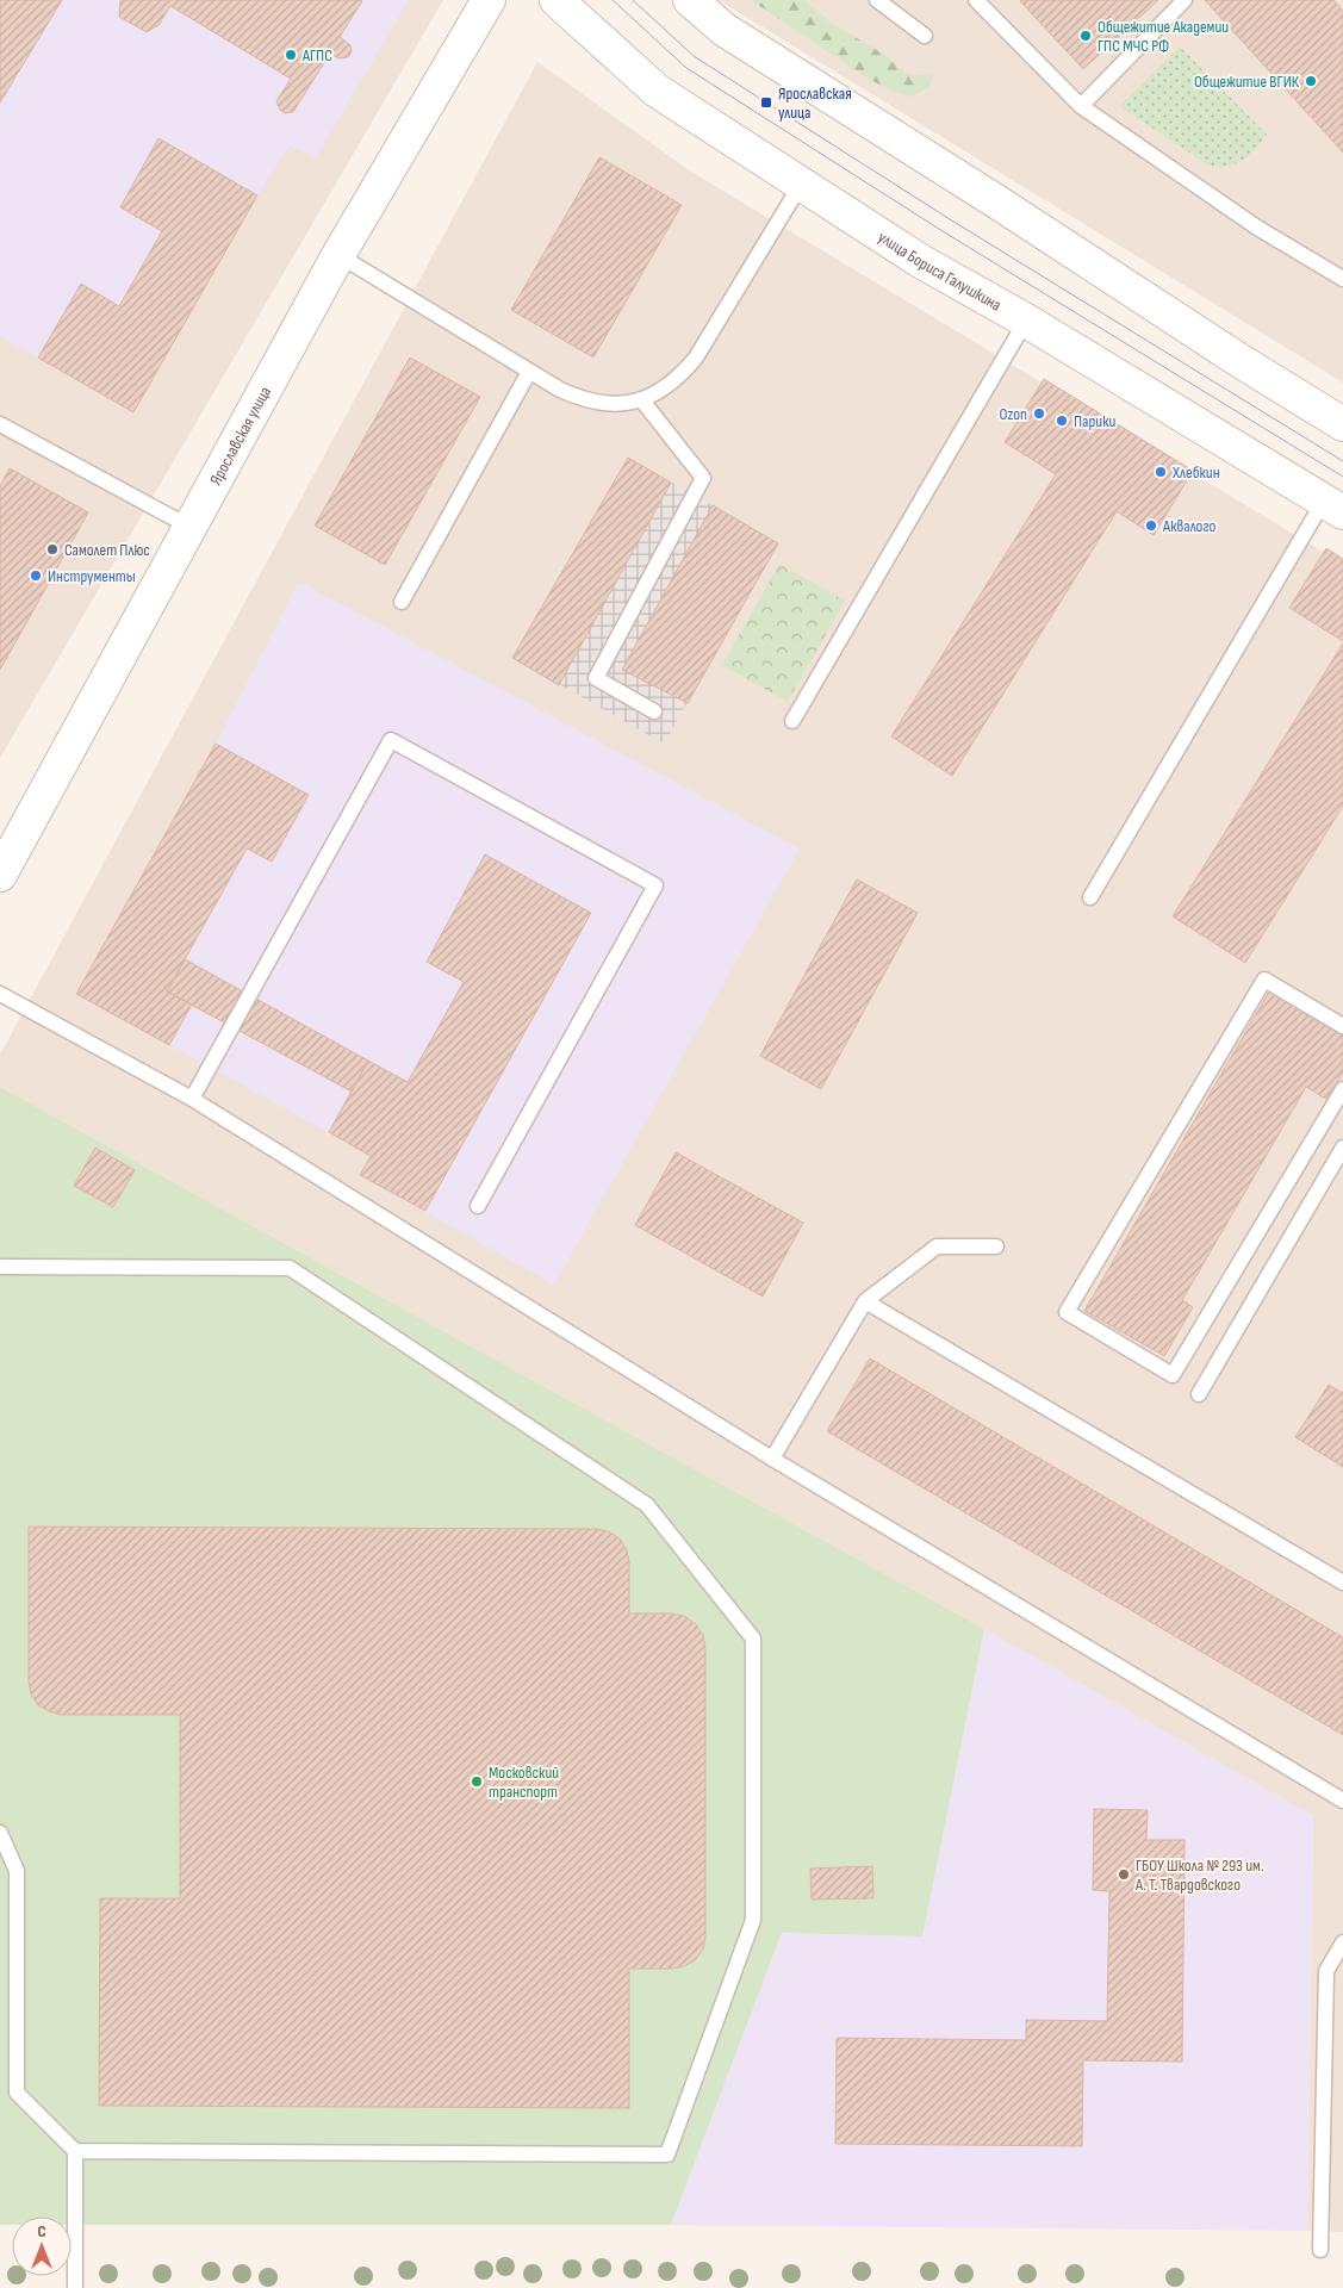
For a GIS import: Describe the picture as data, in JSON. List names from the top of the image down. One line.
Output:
{"streets":{"main road":["улица Бориса Галушкина","Ярославская улица"]},"places":{"other":["Общежитие Академии ГПС МЧС РФ","АГПС","Общежитие ВГИК","Ozon","Парики","Хлебкин","Аквалого","Самолет Плюс","Инструменты","Московский транспорт","ГБОУ Школа № 293 им. А. Т. Твардовского"],"transit":["Ярославская улица"]},"north":"top"}
